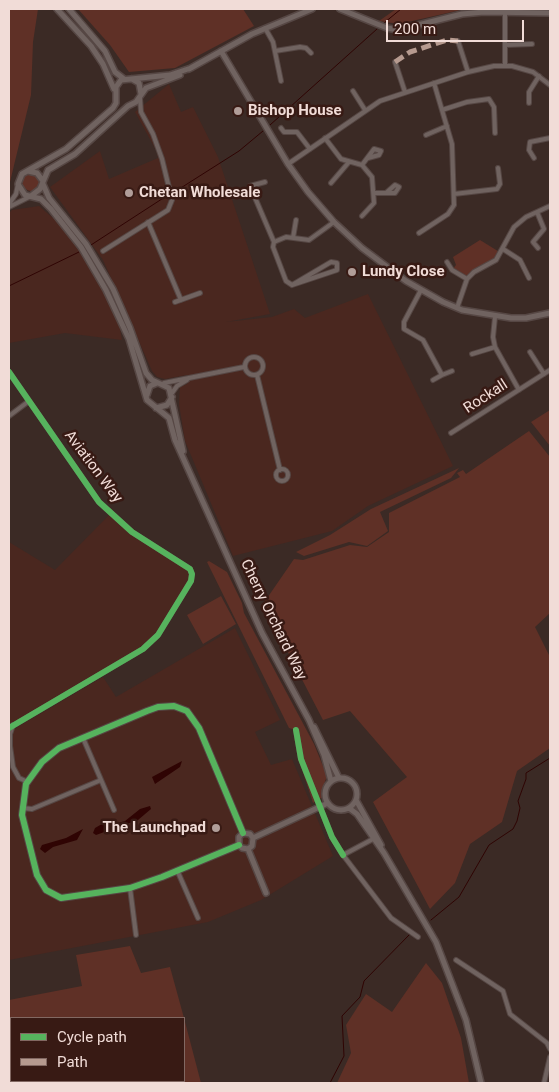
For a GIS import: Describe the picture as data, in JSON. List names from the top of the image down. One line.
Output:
{"streets":{"main road":["Cherry Orchard Way"],"street":["Rockall","Aviation Way"]},"places":["Bishop House","Chetan Wholesale","Lundy Close","The Launchpad"],"legend":["Cycle path","Path"],"scale_bar":"200 m"}
